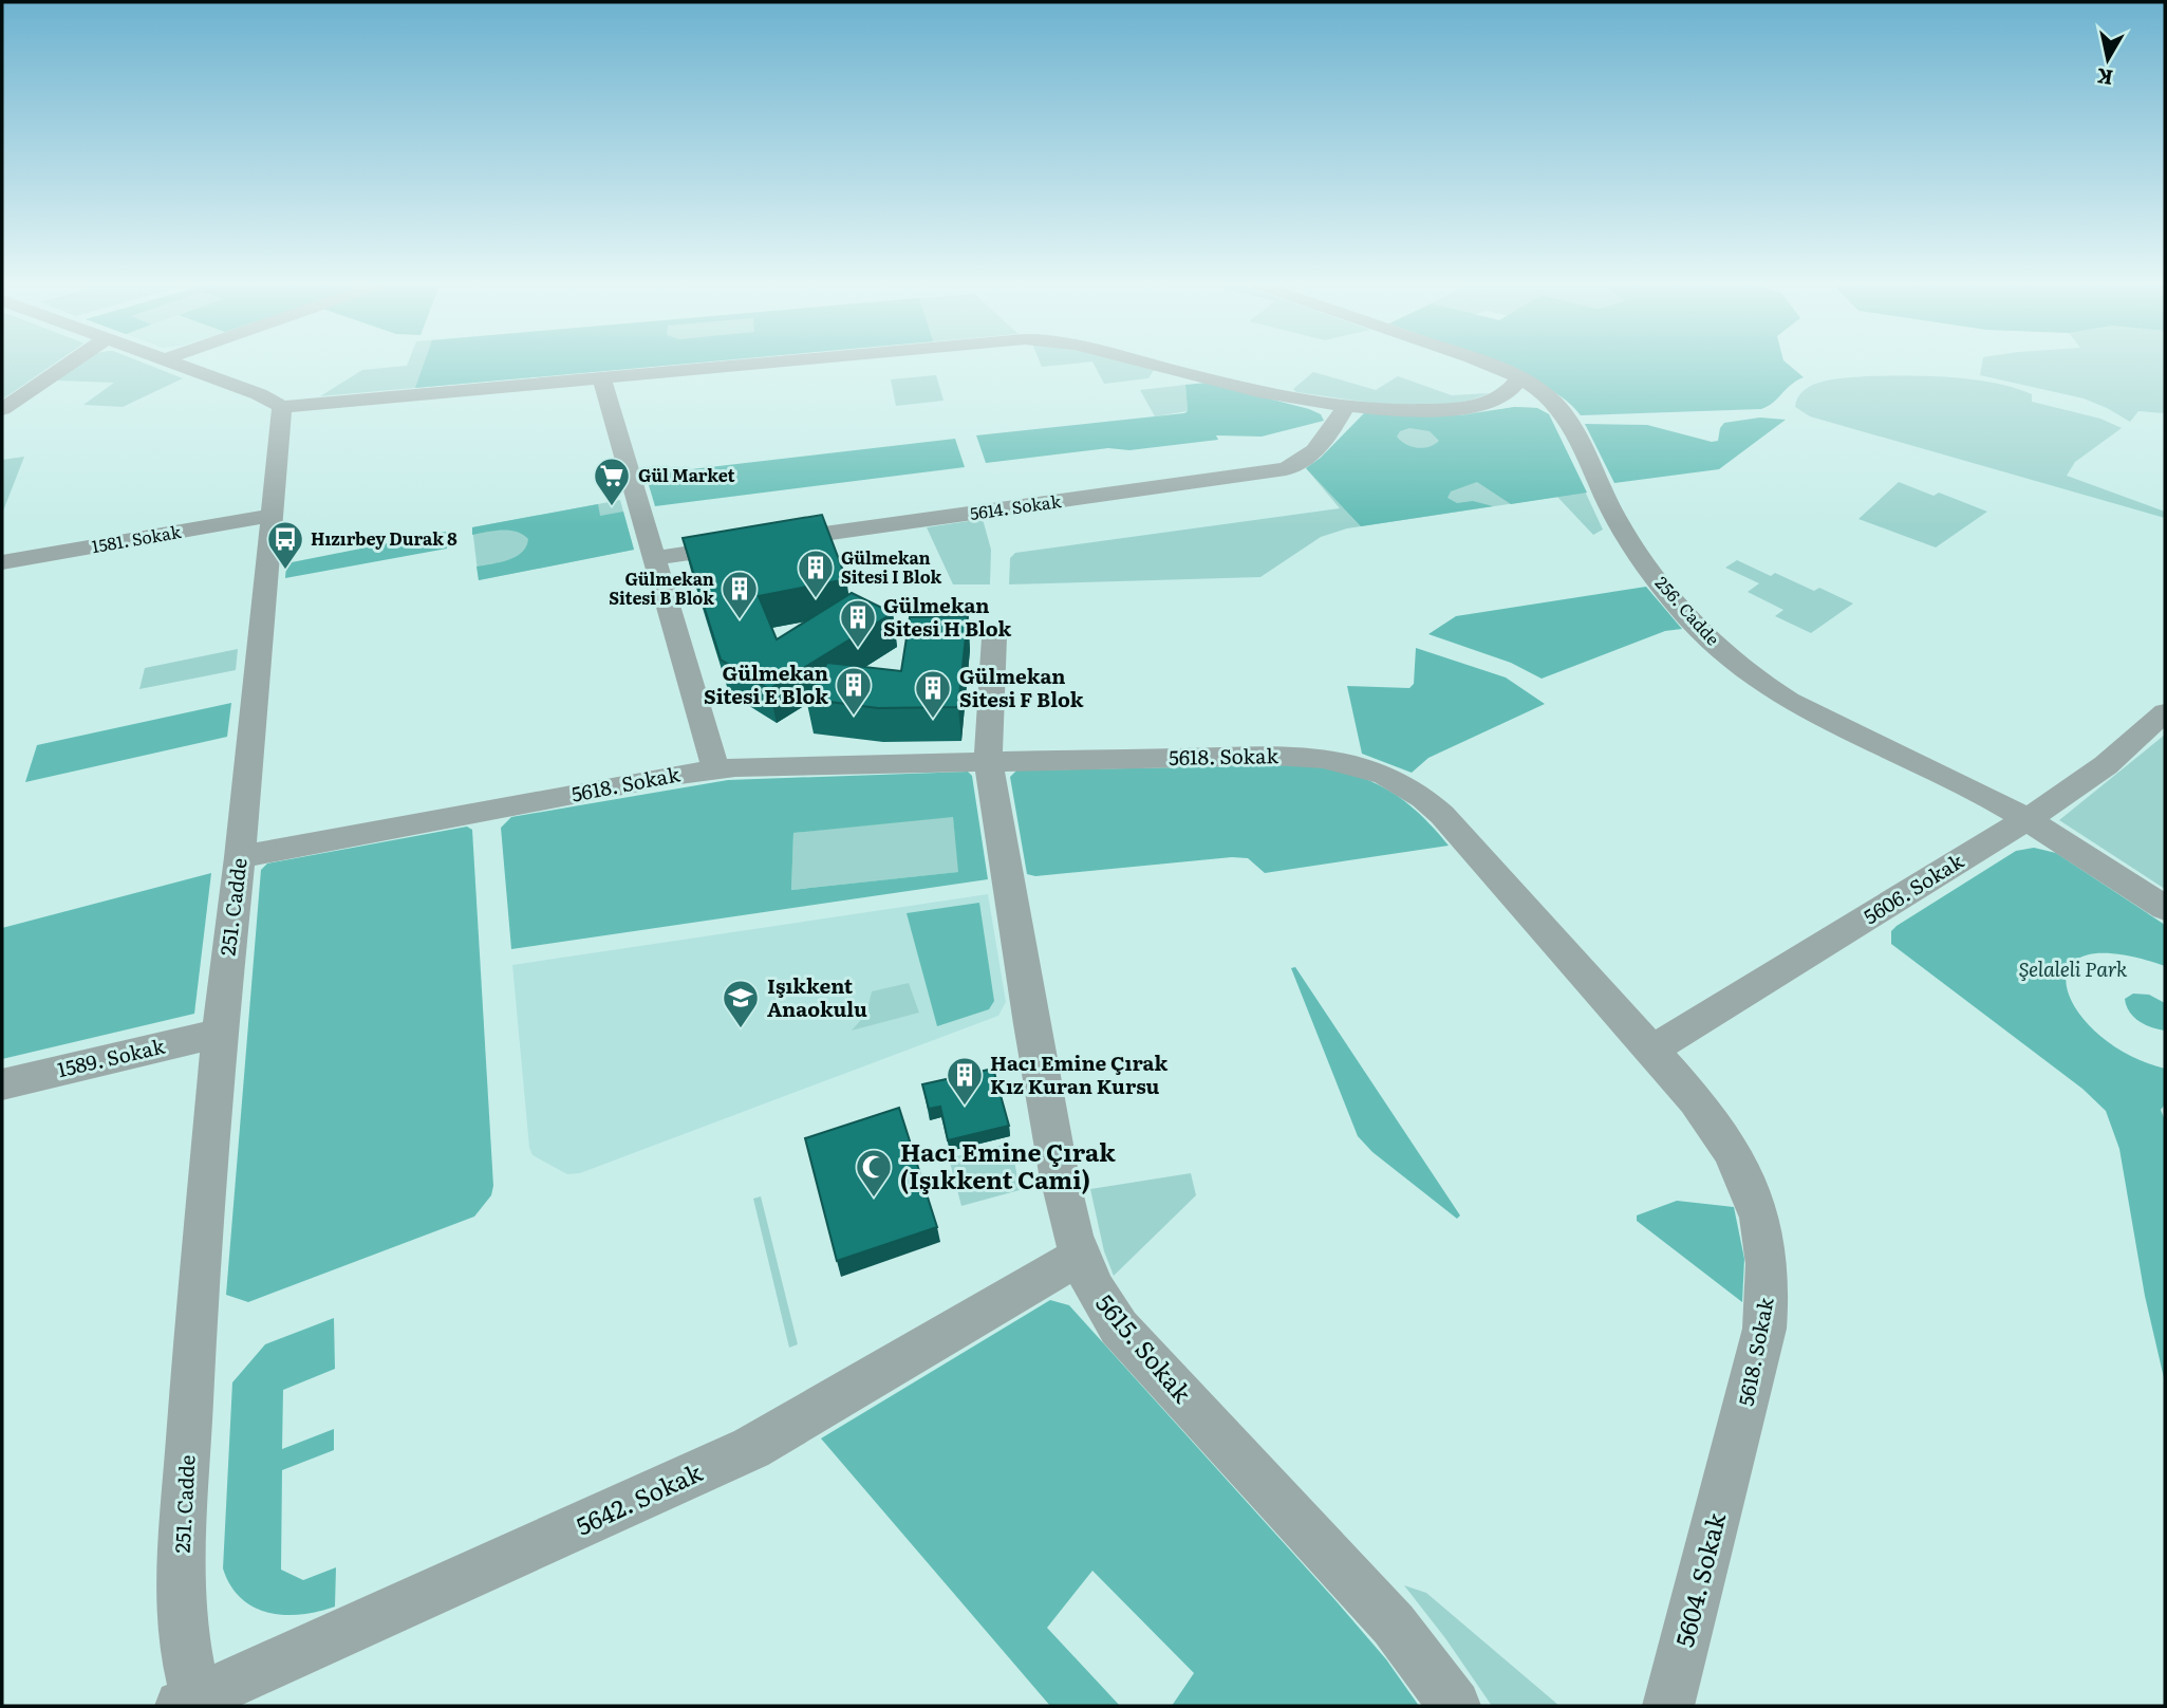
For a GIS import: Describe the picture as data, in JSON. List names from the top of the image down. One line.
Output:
{"streets":{"street":["5614. Sokak","1581. Sokak","256. Cadde","5618. Sokak","5606. Sokak","251. Cadde","1589. Sokak","5615. Sokak","5642. Sokak","5604. Sokak"]},"crossings":[["1581. Sokak","251. Cadde"],["256. Cadde","5606. Sokak"],["5618. Sokak","5606. Sokak"],["5618. Sokak","251. Cadde"],["5618. Sokak","5615. Sokak"],["5618. Sokak","5604. Sokak"],["251. Cadde","1589. Sokak"],["251. Cadde","5642. Sokak"],["5615. Sokak","5642. Sokak"]],"parks":["Şelaleli Park"],"places":{"supermarket":["Gül Market"],"bus stop":["Hızırbey Durak 8"],"building":["Gülmekan Sitesi I Blok","Gülmekan Sitesi B Blok","Gülmekan Sitesi H Blok","Gülmekan Sitesi E Blok","Gülmekan Sitesi F Blok","Hacı Emine Çırak Kız Kuran Kursu"],"school or university":["Işıkkent Anaokulu"],"mosque":["Hacı Emine Çırak (Işıkkent Cami)"]},"north":"bottom"}
